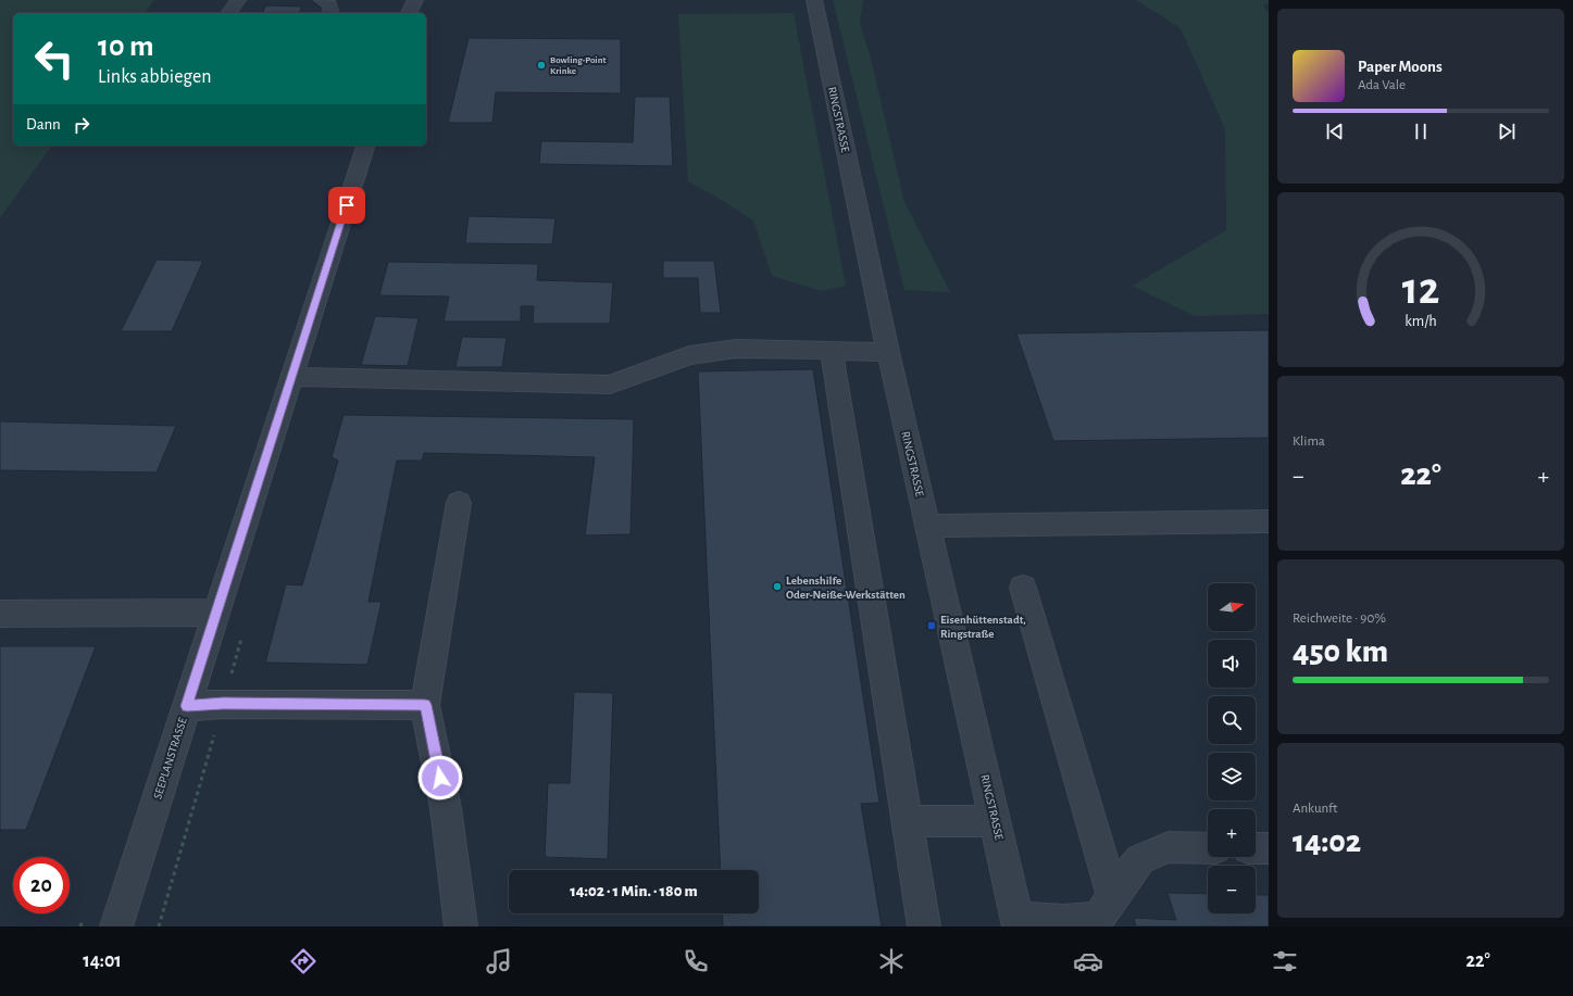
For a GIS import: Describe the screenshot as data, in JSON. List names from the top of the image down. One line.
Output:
{"streets":{"street":["RINGSTRASSE","SEEPLANSTRASSE"]},"places":{"other":["Bowling-Point Krinke","Lebenshilfe Oder-Neiße-Werkstätten"],"transit":["Eisenhüttenstadt, Ringstraße"]},"north":"right","page":{"turn":["10 m","Links abbiegen"],"song":["Paper Moons","Ada Vale"],"then":"Dann","tile":["Klima",["Reichweite · 90%","450 km"],["Ankunft","14:02"]],"heat":["−","22°","+"],"map_buttons":["+","−"],"limit":"20","trip":"14:02 · 1 Min. · 180 m","tabs":["14:01","22°"],"gauge":["12","km/h"]}}
